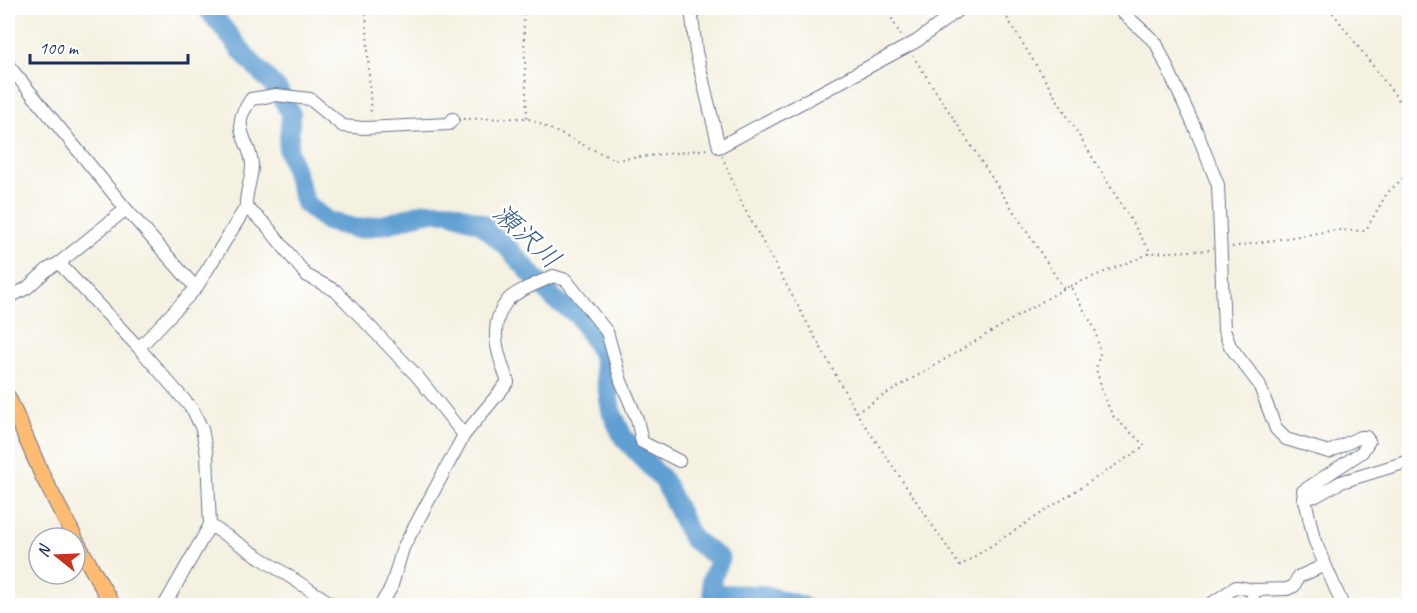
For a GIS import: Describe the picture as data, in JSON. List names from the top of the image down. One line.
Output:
{"water":["瀬沢川"],"scale_bar":"100 m","north":"left"}
